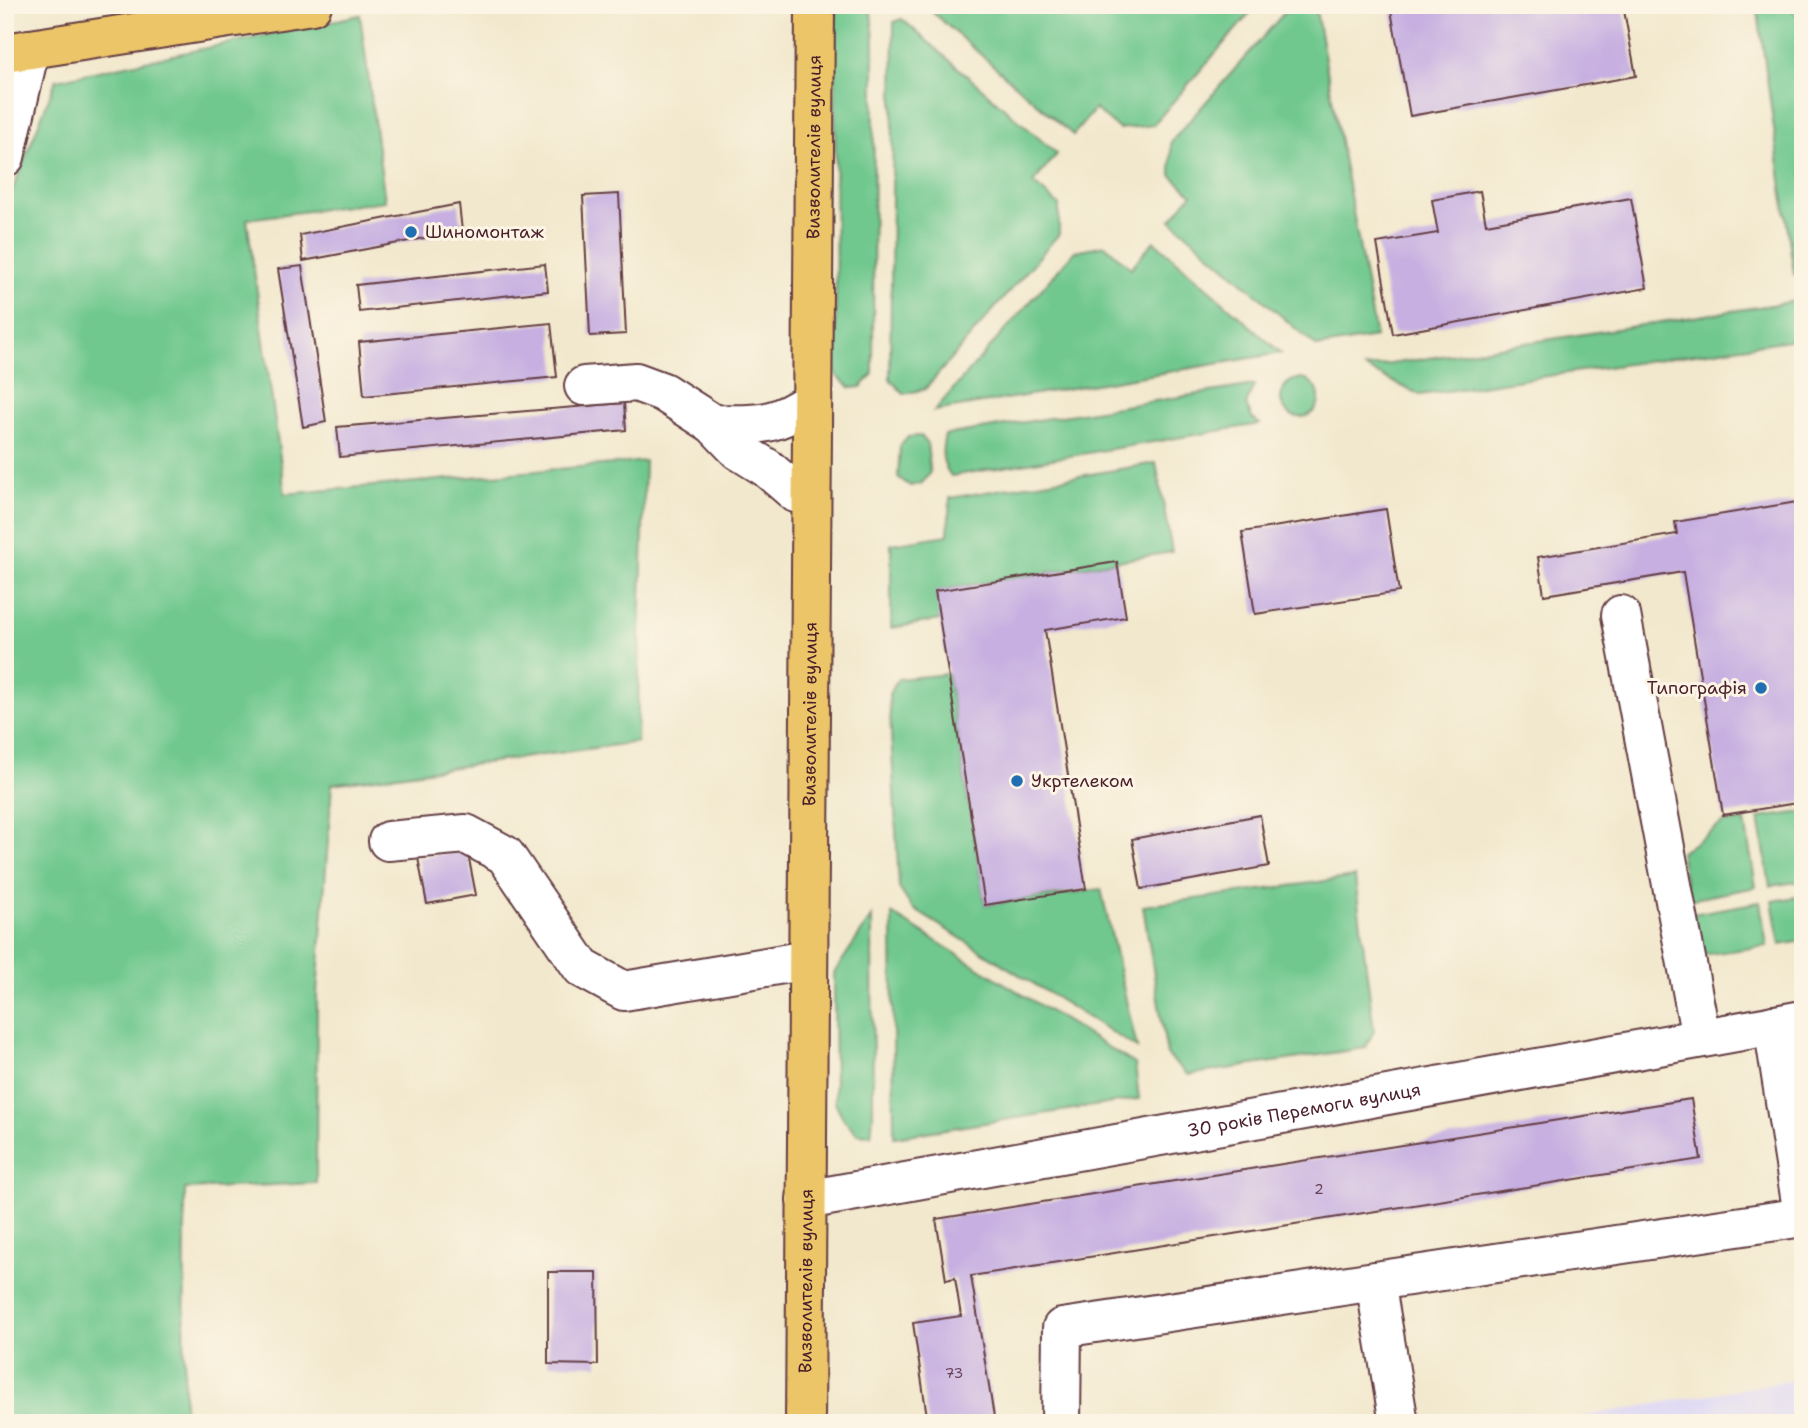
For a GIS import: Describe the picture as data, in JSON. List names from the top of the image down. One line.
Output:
{"streets":{"main road":["Визволителів вулиця"],"street":["30 років Перемоги вулиця"]},"crossings":[["Визволителів вулиця","30 років Перемоги вулиця"]],"places":["Шиномонтаж","Типографія","Укртелеком"],"house_numbers":["2","73"]}
